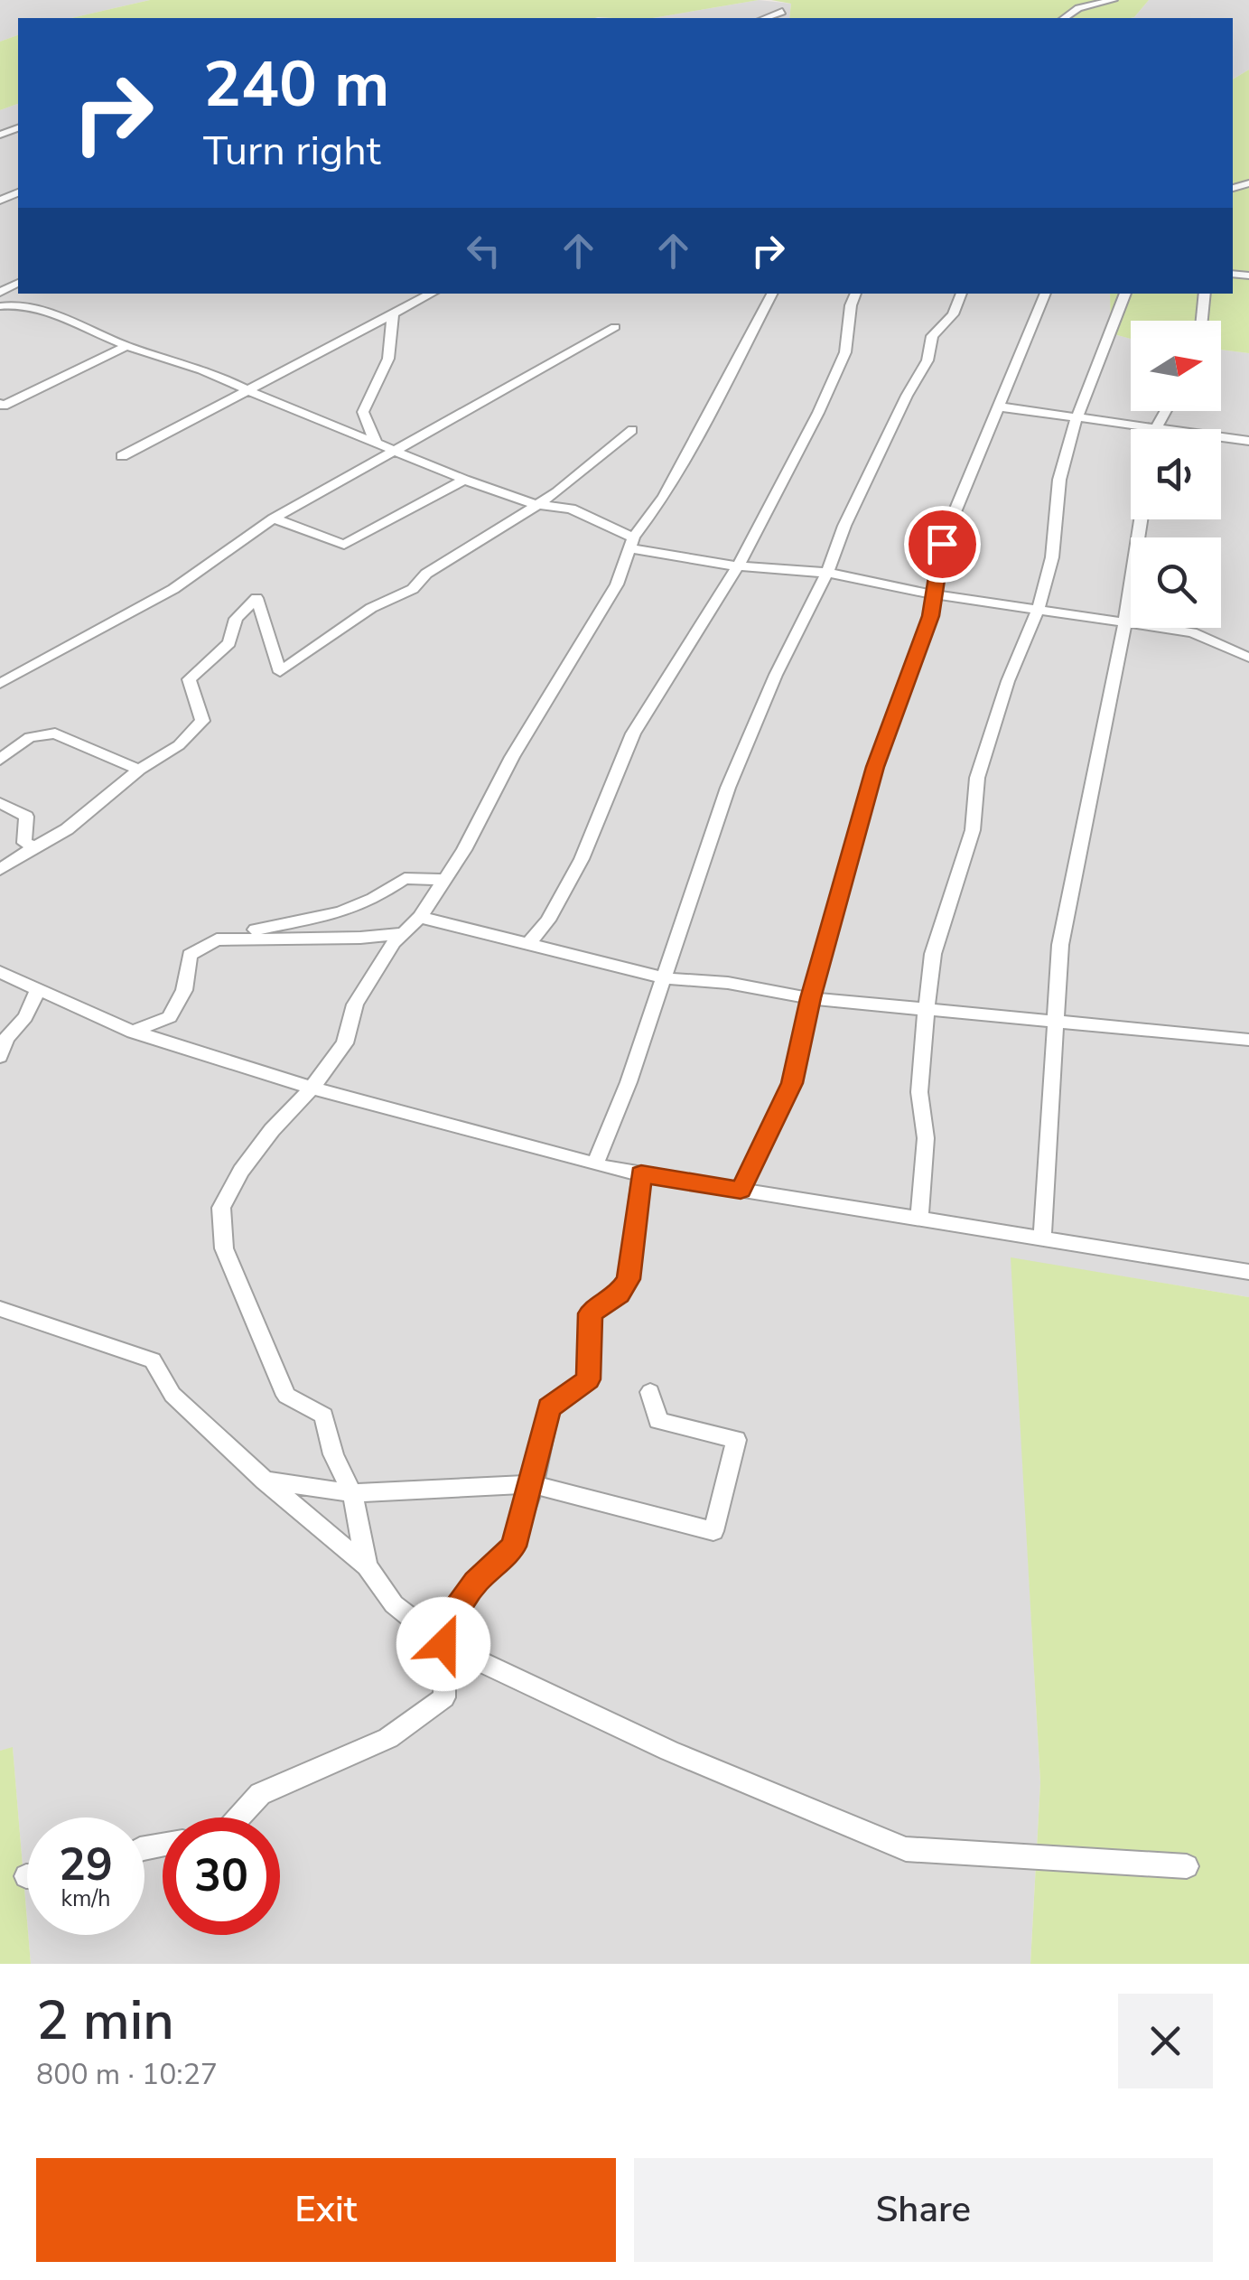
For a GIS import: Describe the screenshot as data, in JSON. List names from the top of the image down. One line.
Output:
{"north":"right","page":{"turn":["240 m","Turn right"],"speed":"29 km/h","limit":"30","heading":["2 min","800 m · 10:27"],"buttons":["Exit","Share"]}}
